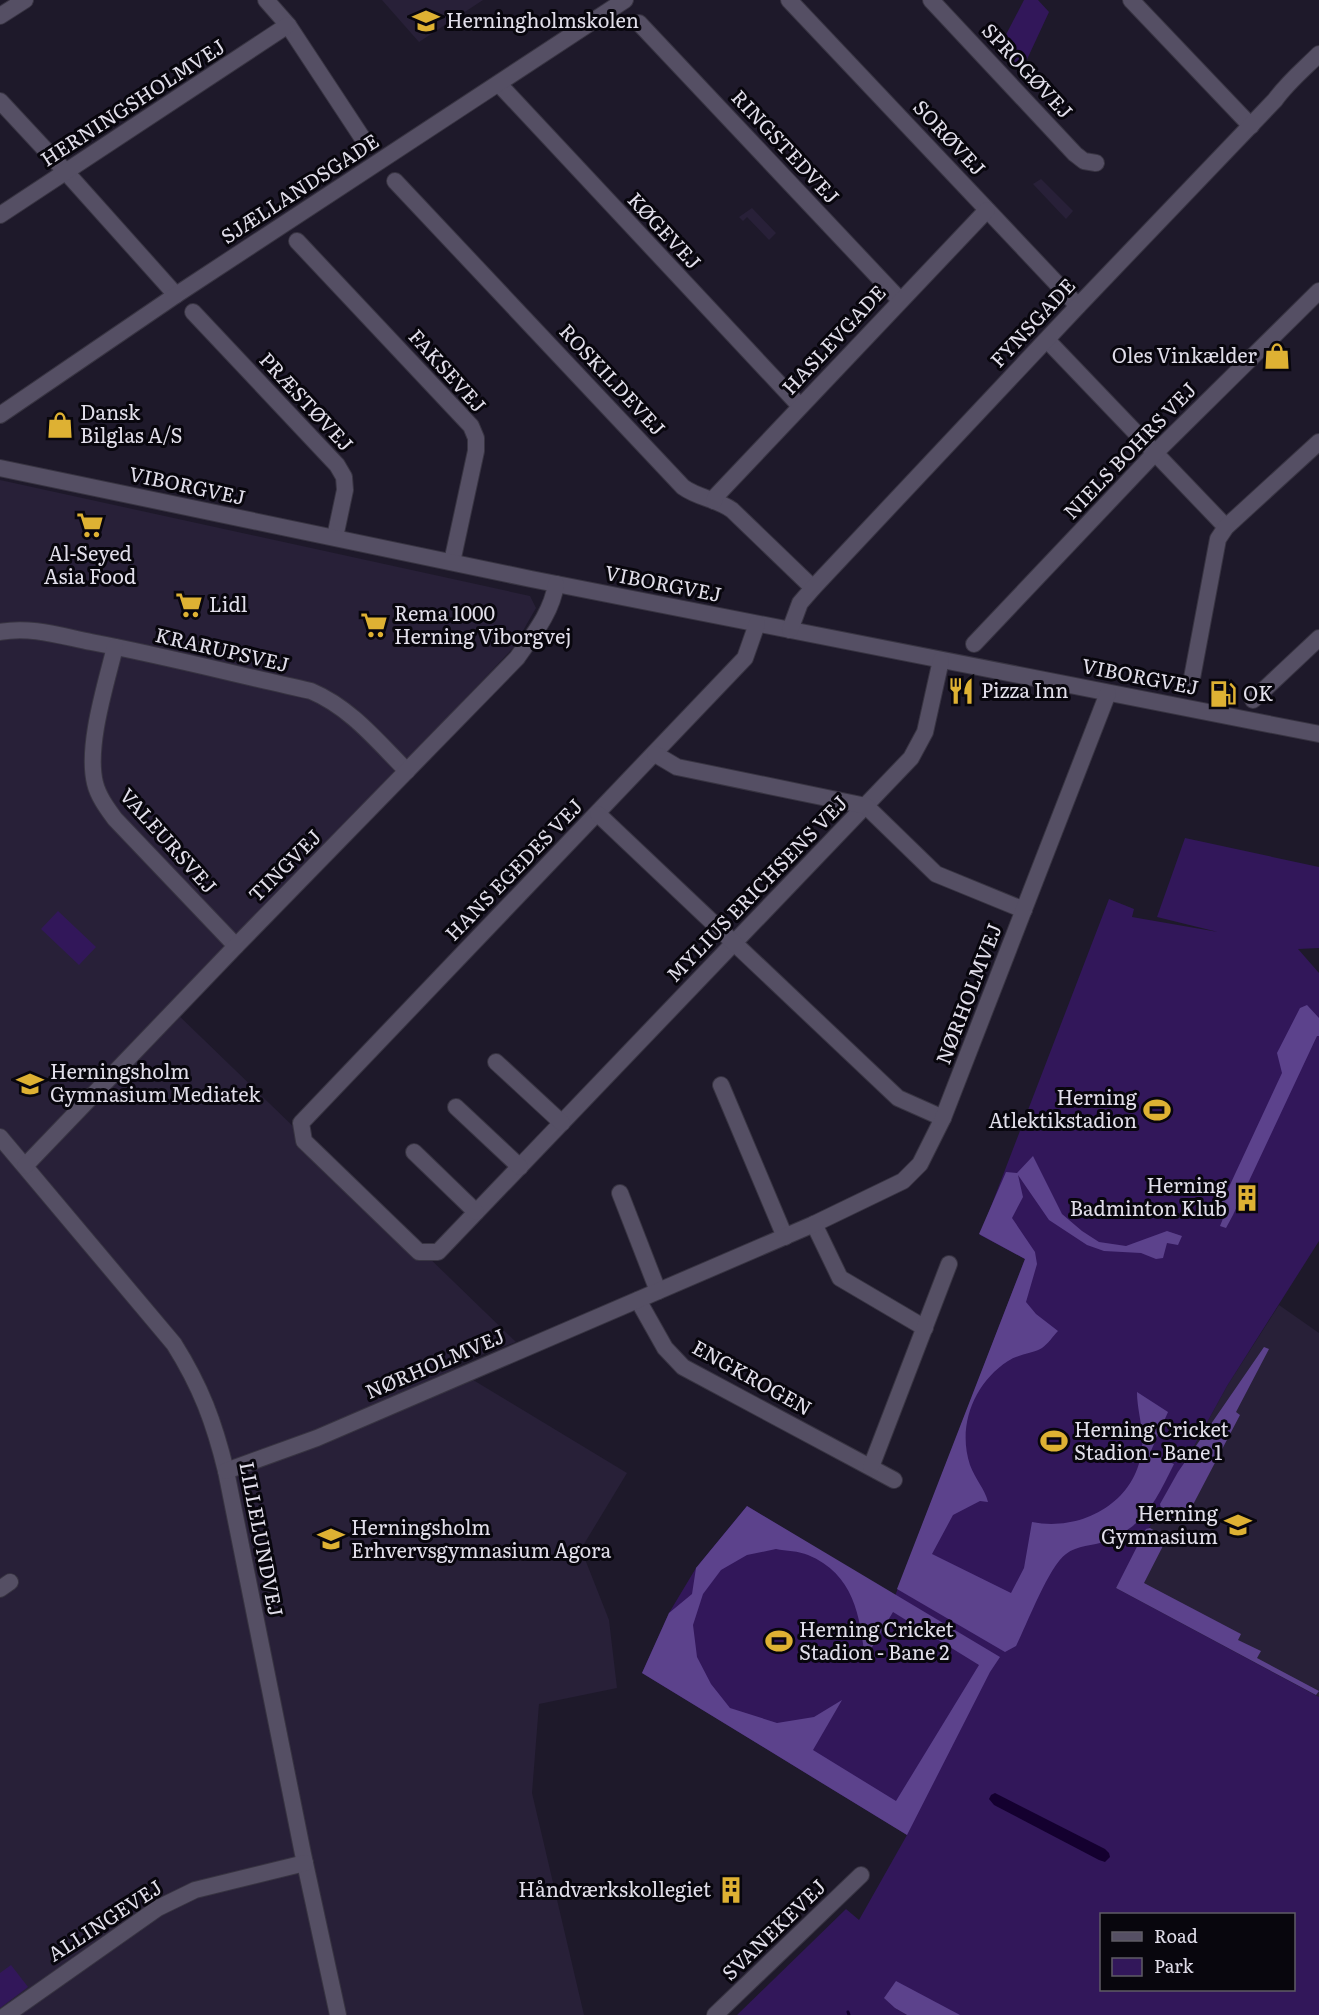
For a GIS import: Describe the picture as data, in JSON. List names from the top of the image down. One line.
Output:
{"streets":{"street":["SPROGØVEJ","HERNINGSHOLMVEJ","SORØVEJ","RINGSTEDVEJ","SJÆLLANDSGADE","KØGEVEJ","FYNSGADE","HASLEVGADE","FAKSEVEJ","ROSKILDEVEJ","PRÆSTØVEJ","NIELS BOHRS VEJ","VIBORGVEJ","KRARUPSVEJ","VALEURSVEJ","TINGVEJ","HANS EGEDES VEJ","MYLIUS ERICHSENS VEJ","NØRHOLMVEJ","ENGKROGEN","LILLELUNDVEJ","ALLINGEVEJ","SVANEKEVEJ"]},"crossings":[["SORØVEJ","FYNSGADE"],["SORØVEJ","HASLEVGADE"],["RINGSTEDVEJ","HASLEVGADE"],["SJÆLLANDSGADE","KØGEVEJ"],["KØGEVEJ","HASLEVGADE"],["FYNSGADE","ROSKILDEVEJ"],["FYNSGADE","VIBORGVEJ"],["HASLEVGADE","ROSKILDEVEJ"],["FAKSEVEJ","VIBORGVEJ"],["PRÆSTØVEJ","VIBORGVEJ"],["VIBORGVEJ","TINGVEJ"],["VIBORGVEJ","HANS EGEDES VEJ"],["VIBORGVEJ","MYLIUS ERICHSENS VEJ"],["VIBORGVEJ","NØRHOLMVEJ"],["KRARUPSVEJ","VALEURSVEJ"],["KRARUPSVEJ","TINGVEJ"],["VALEURSVEJ","TINGVEJ"],["TINGVEJ","LILLELUNDVEJ"],["HANS EGEDES VEJ","MYLIUS ERICHSENS VEJ"],["NØRHOLMVEJ","ENGKROGEN"],["NØRHOLMVEJ","LILLELUNDVEJ"],["LILLELUNDVEJ","ALLINGEVEJ"]],"places":{"school or university":["Herningholmskolen","Herningsholm Gymnasium Mediatek","Herning Gymnasium","Herningsholm Erhvervsgymnasium Agora"],"shop":["Oles Vinkælder","Dansk Bilglas A/S"],"supermarket":["Al-Seyed Asia Food","Lidl","Rema 1000 Herning Viborgvej"],"restaurant":["Pizza Inn"],"fuel station":["OK"],"sports":["Herning Atlektikstadion","Herning Cricket Stadion - Bane 1","Herning Cricket Stadion - Bane 2"],"building":["Herning Badminton Klub","Håndværkskollegiet"]},"legend":["Road","Park"]}
